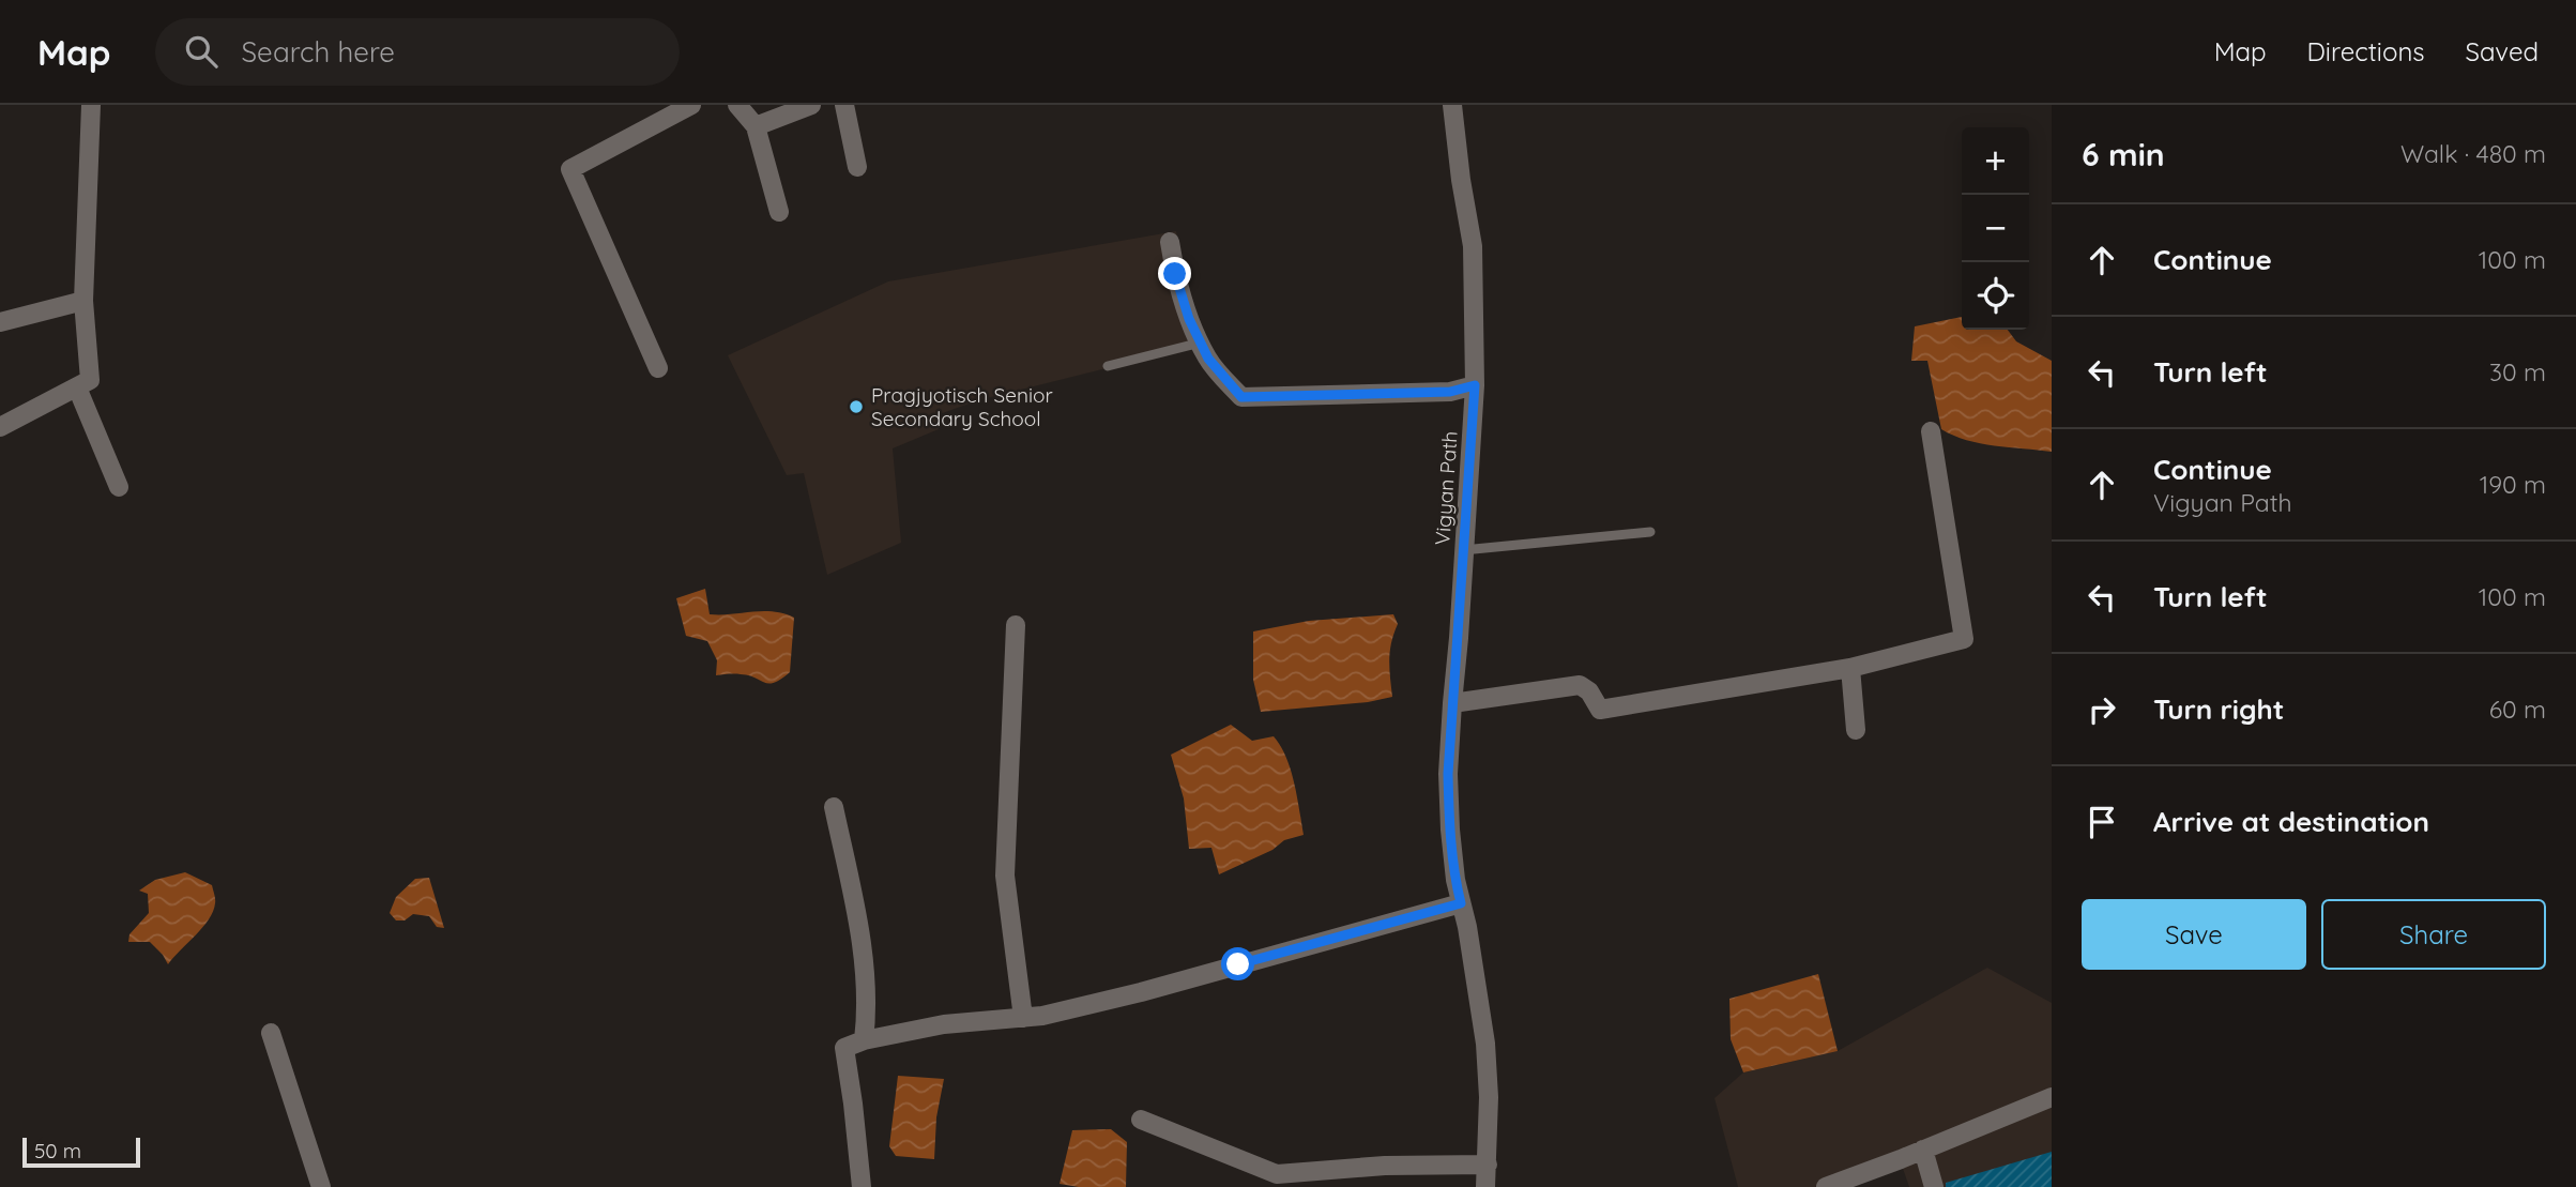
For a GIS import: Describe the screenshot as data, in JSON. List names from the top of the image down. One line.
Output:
{"streets":{"street":["Vigyan Path"]},"places":["Pragjyotisch Senior Secondary School"],"scale_bar":"50 m","page":{"header":"Map","search":"Search here","nav":["Map","Directions","Saved"],"heading":["6 min","Walk · 480 m"],"map_buttons":["+","−"],"list":[["Continue","100 m"],["Turn left","30 m"],["Continue","Vigyan Path","190 m"],["Turn left","100 m"],["Turn right","60 m"],"Arrive at destination"],"buttons":["Save","Share"],"scale":"50 m"}}
